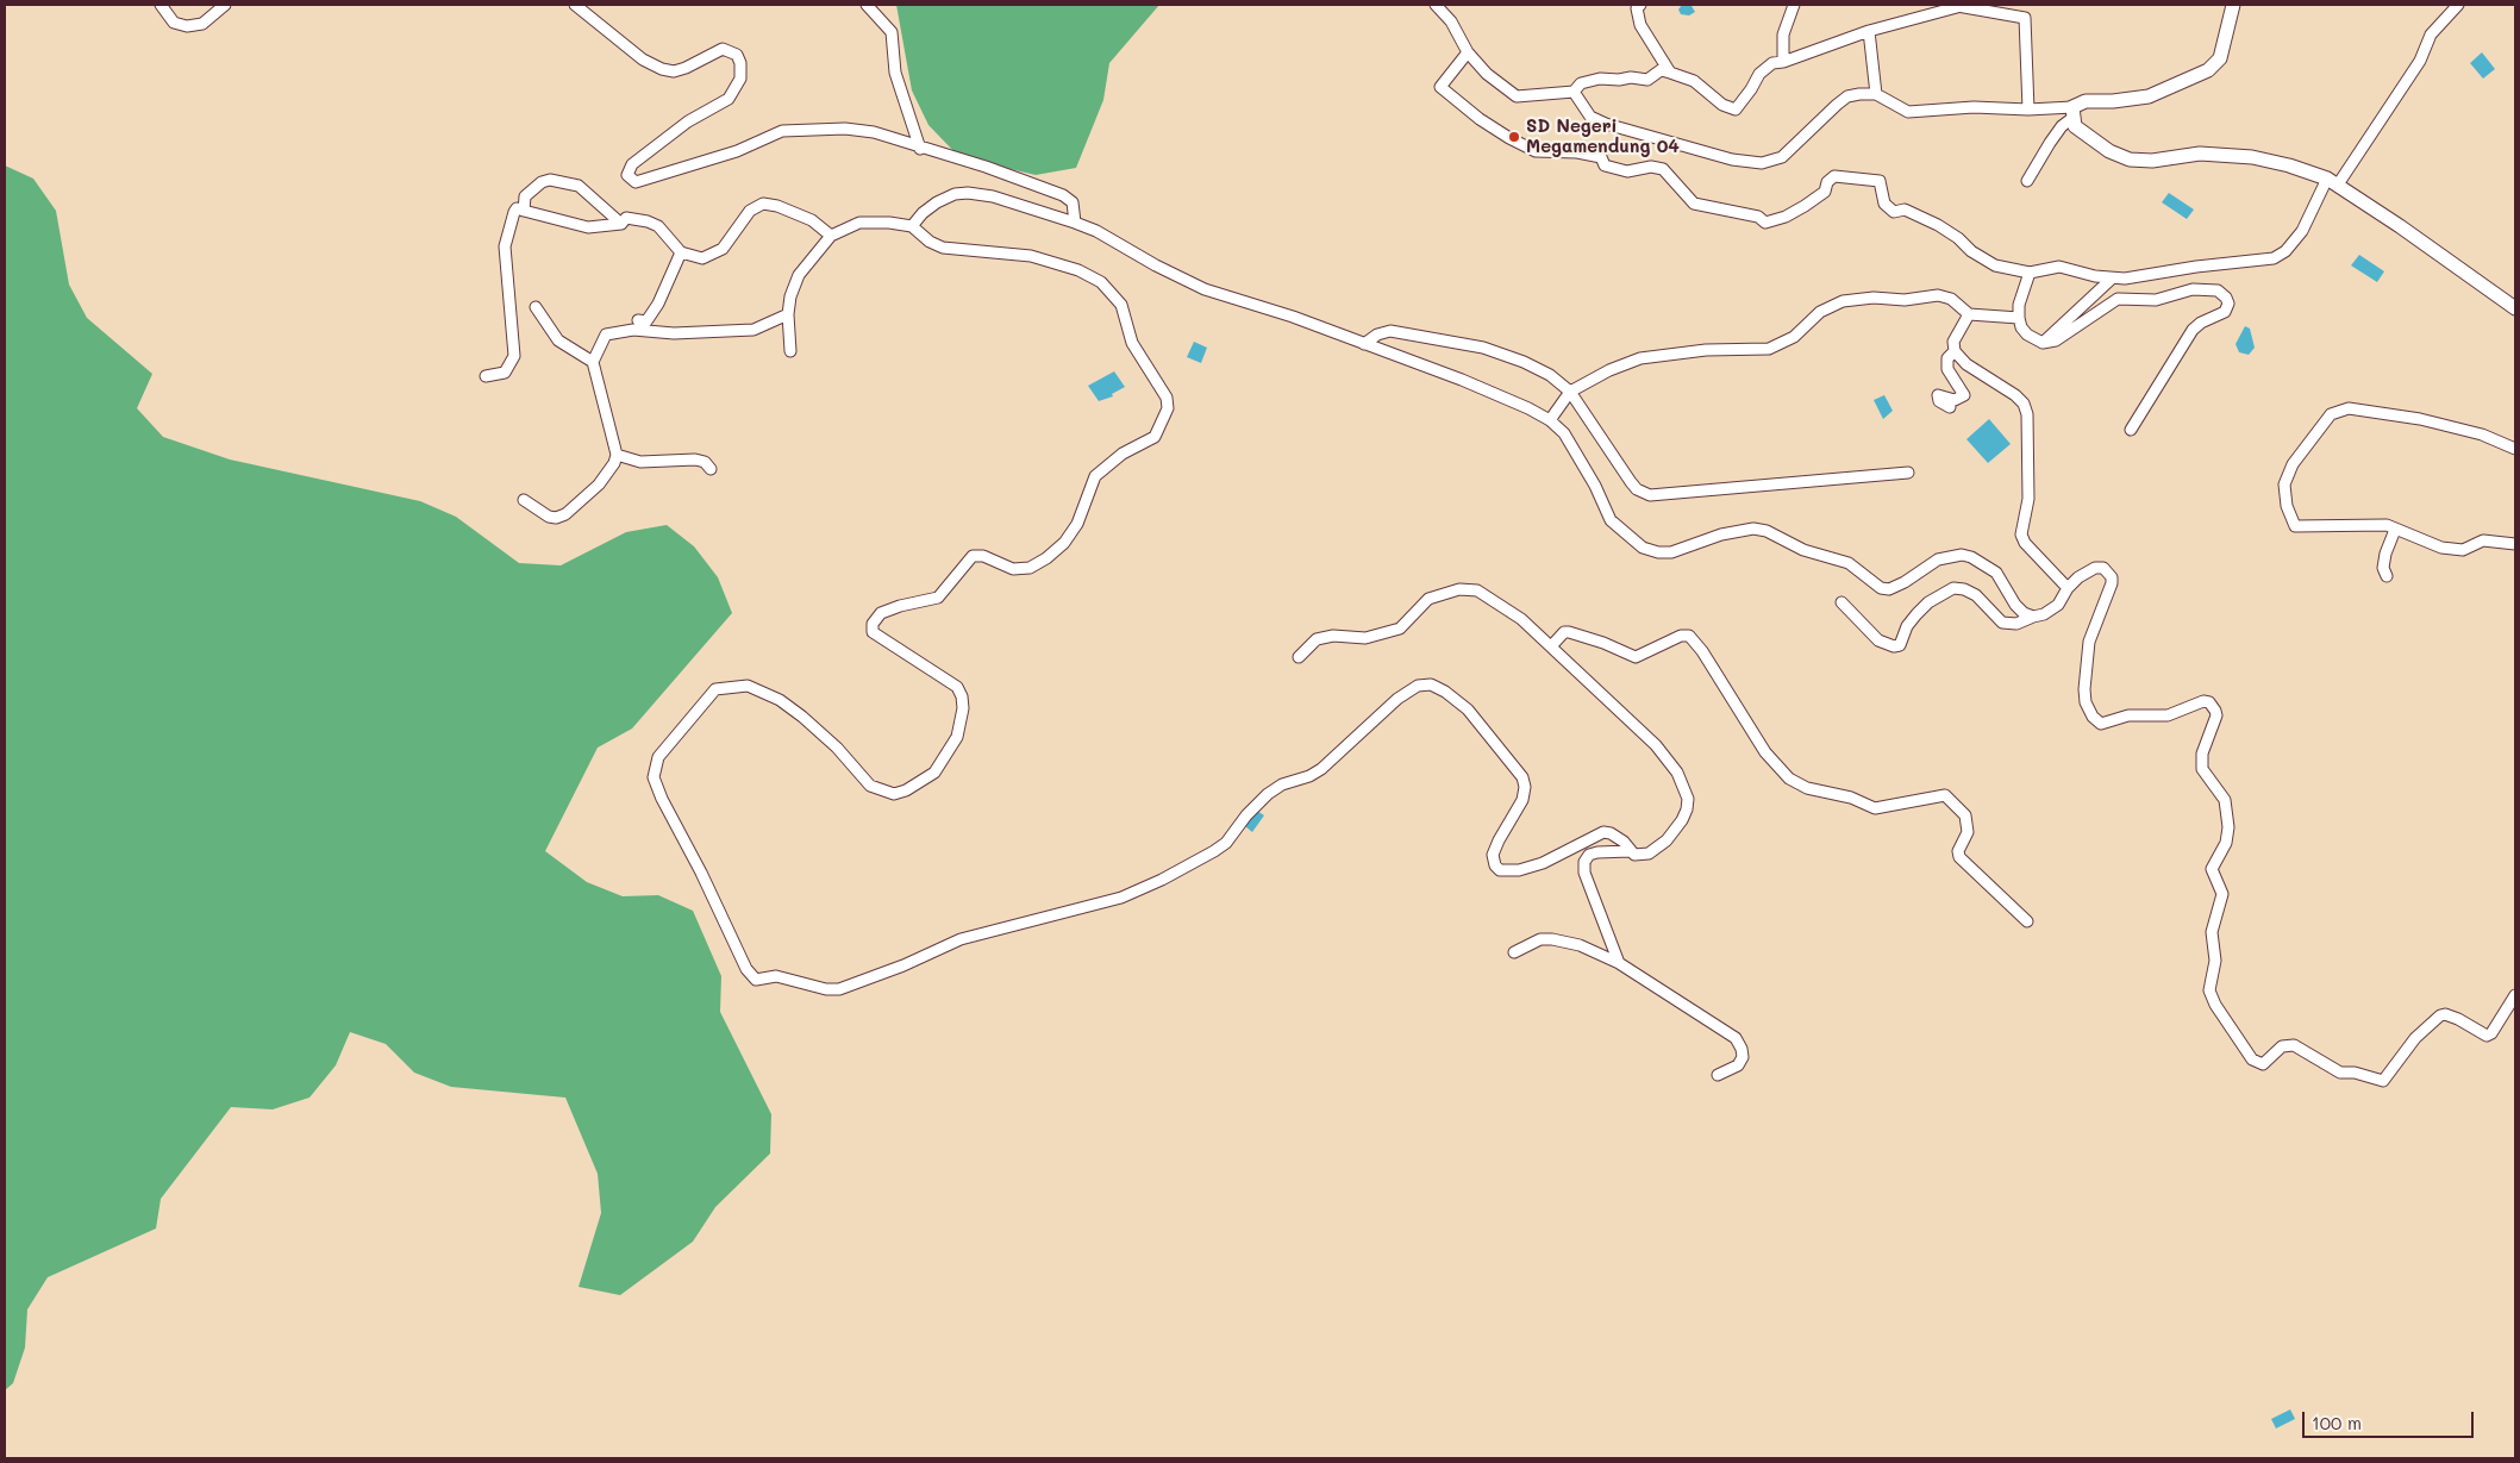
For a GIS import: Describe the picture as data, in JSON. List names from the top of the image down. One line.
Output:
{"places":["SD Negeri Megamendung 04"],"scale_bar":"100 m"}
